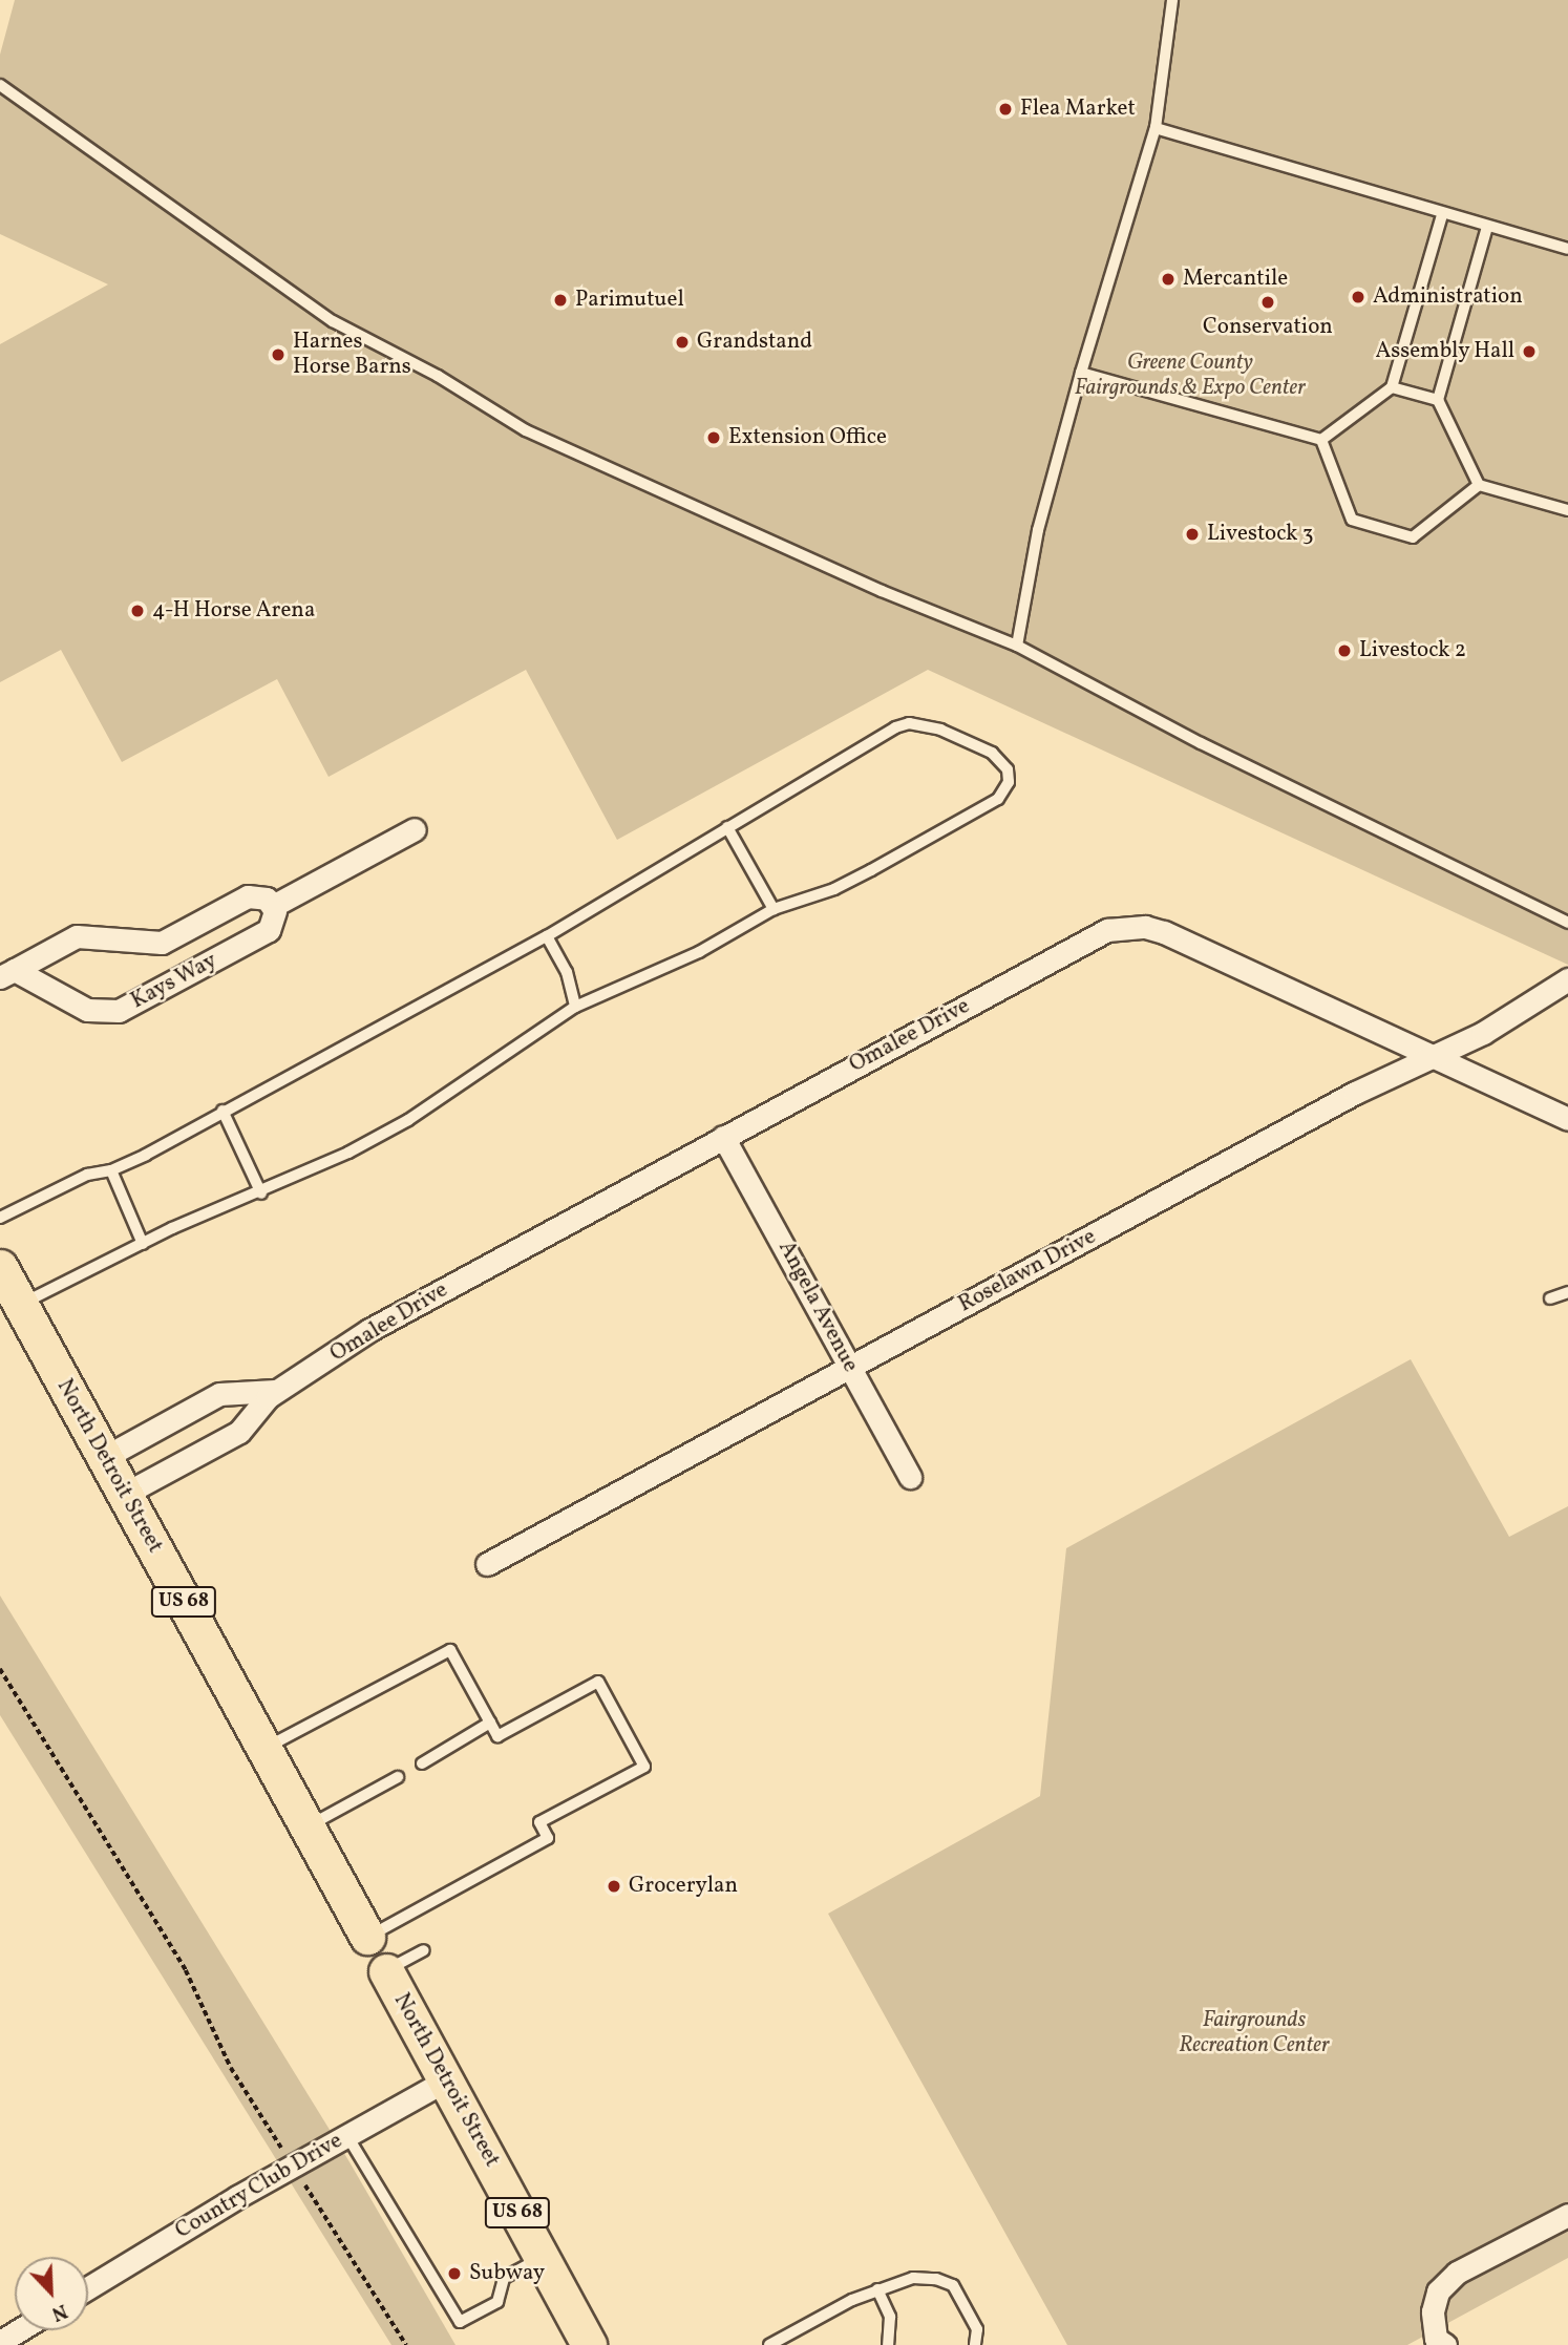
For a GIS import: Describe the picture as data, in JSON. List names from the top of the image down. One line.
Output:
{"streets":{"highway":["North Detroit Street","US 68"],"street":["Kays Way","Omalee Drive","Roselawn Drive","Angela Avenue","Country Club Drive"]},"crossings":[["Omalee Drive","Roselawn Drive"],["Omalee Drive","Angela Avenue"],["Omalee Drive","North Detroit Street"],["Roselawn Drive","Angela Avenue"],["North Detroit Street","Country Club Drive"]],"parks":["Greene County Fairgrounds & Expo Center","Fairgrounds Recreation Center"],"places":["Flea Market","Mercantile","Administration","Parimutuel","Conservation","Grandstand","Assembly Hall","Harnes Horse Barns","Extension Office","Livestock 3","4-H Horse Arena","Livestock 2","Grocerylan","Subway"],"north":"bottom right"}
